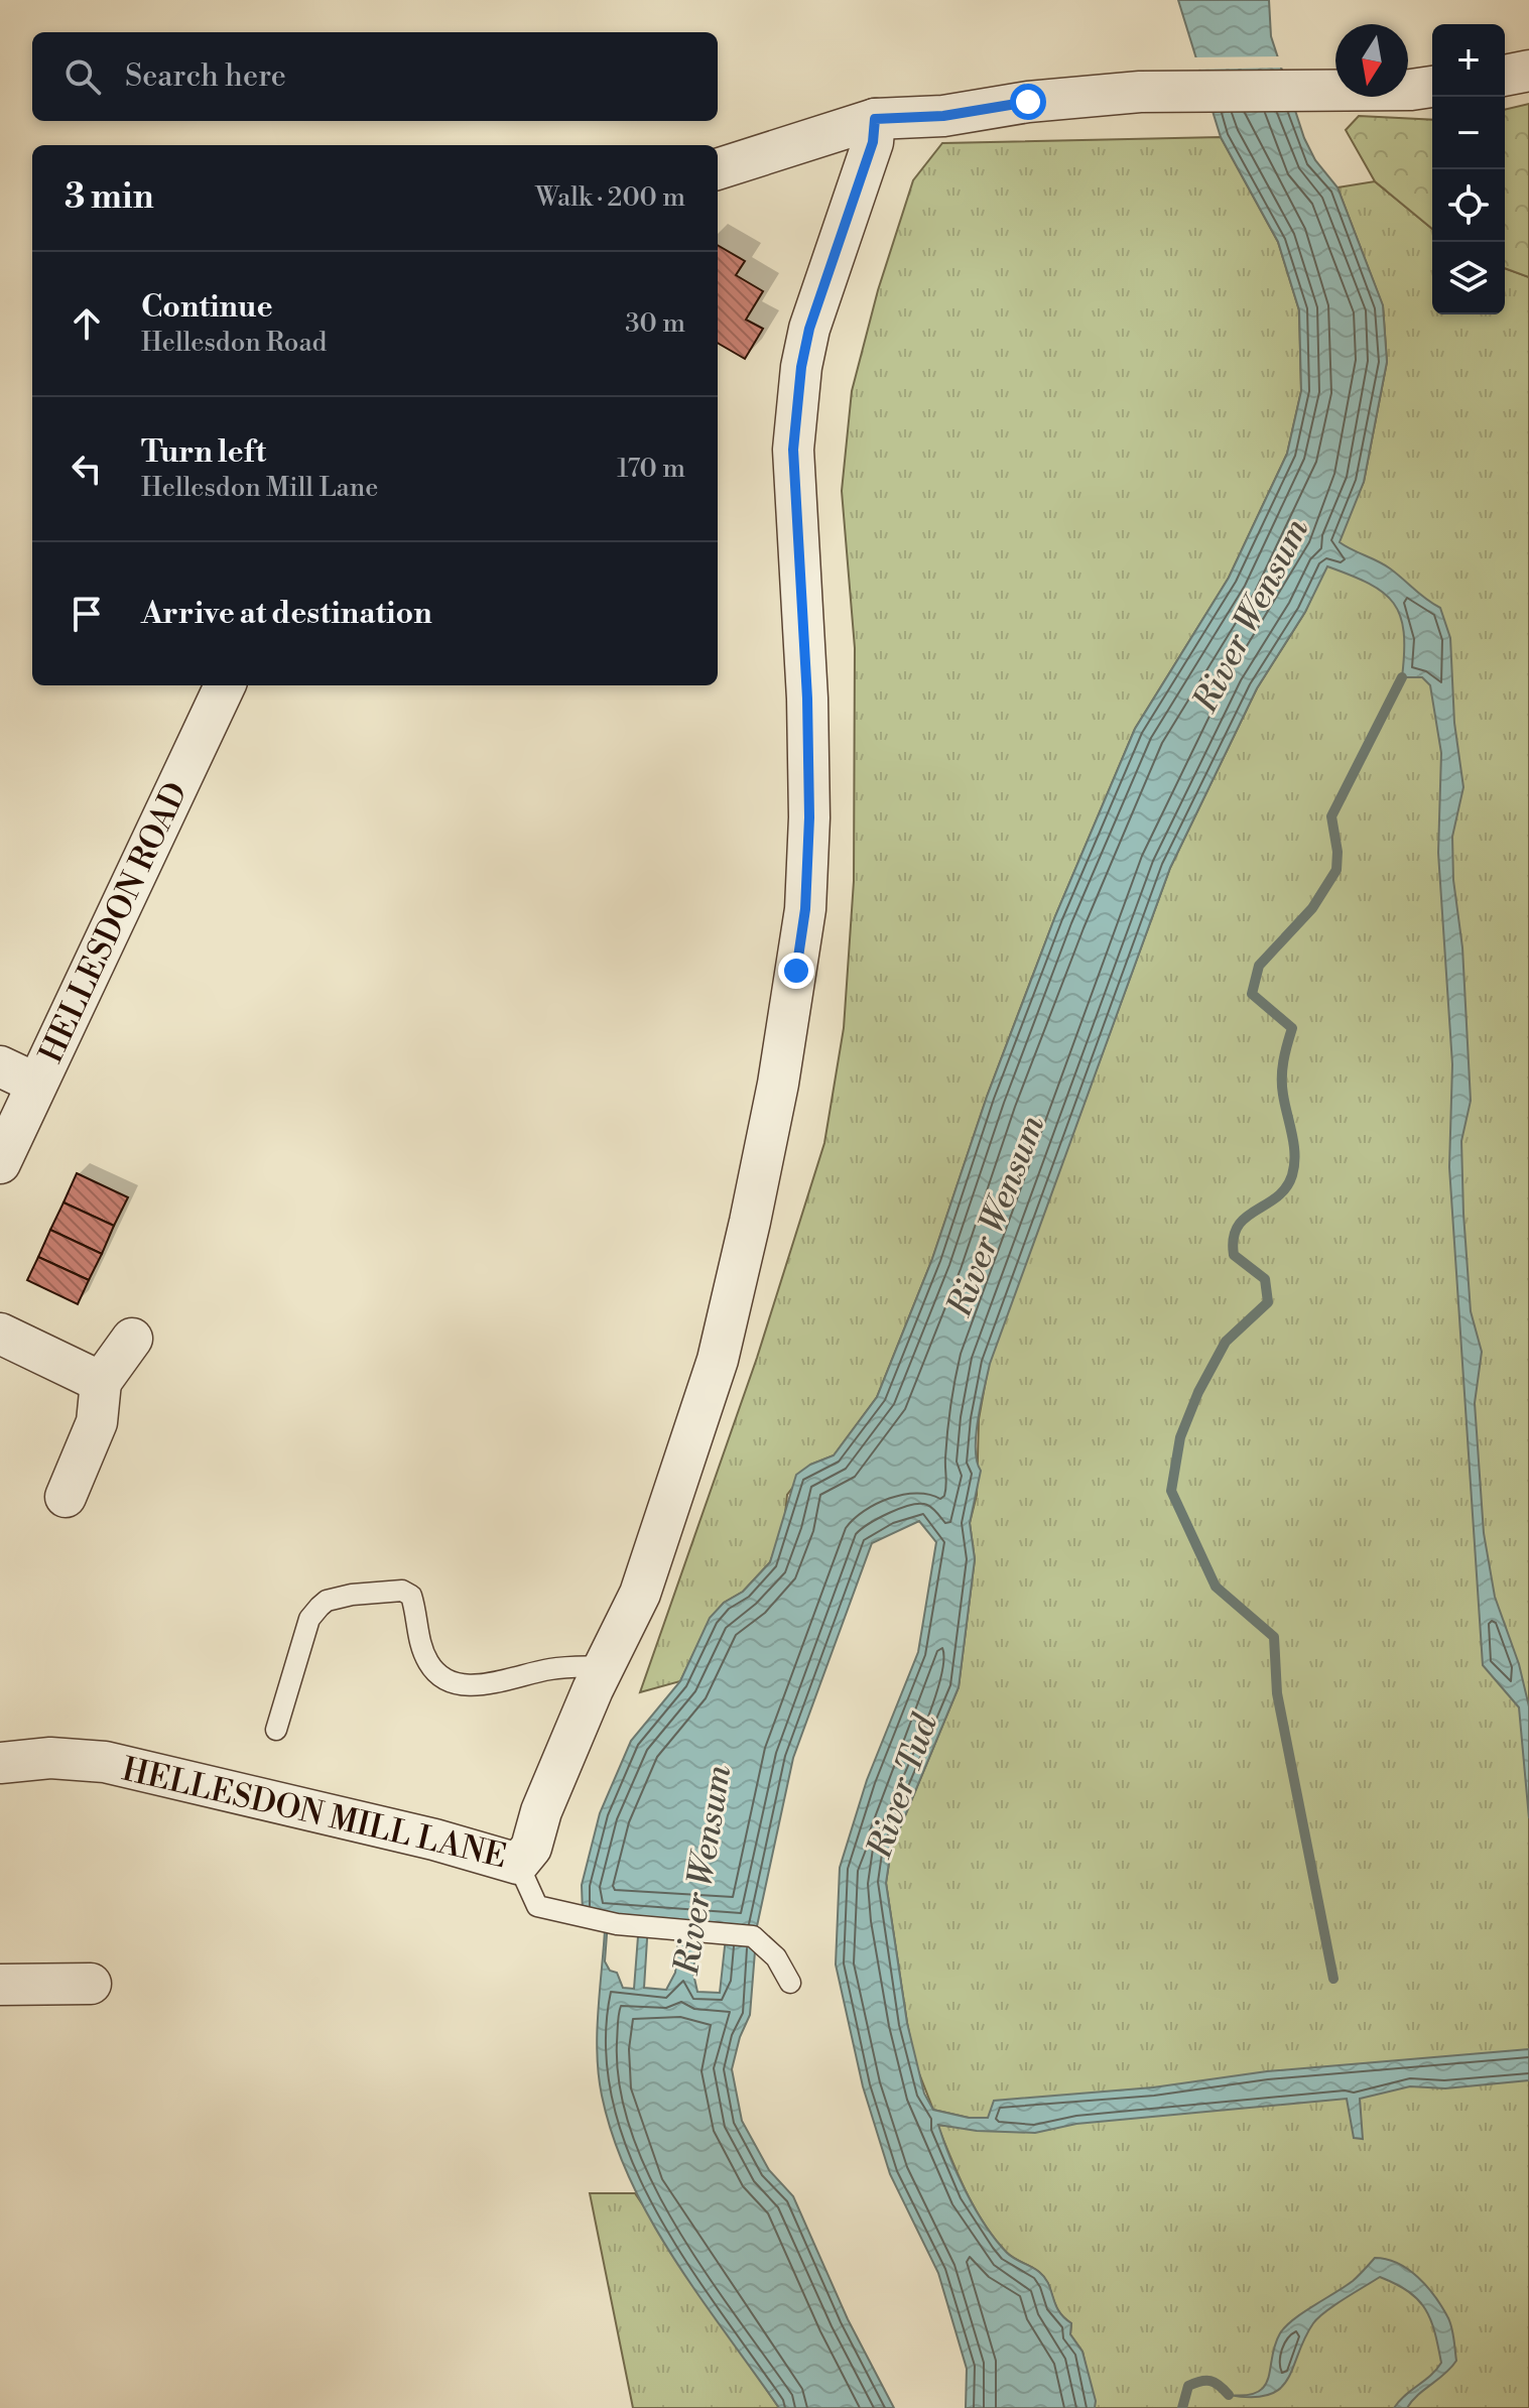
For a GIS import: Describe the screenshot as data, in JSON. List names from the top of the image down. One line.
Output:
{"streets":{"street":["HELLESDON ROAD","HELLESDON MILL LANE"]},"water":["River Wensum","River Tud"],"north":"bottom","page":{"map_buttons":["+","−"],"search":"Search here","heading":["3 min","Walk · 200 m"],"list":[["Continue","Hellesdon Road","30 m"],["Turn left","Hellesdon Mill Lane","170 m"],"Arrive at destination"]}}
